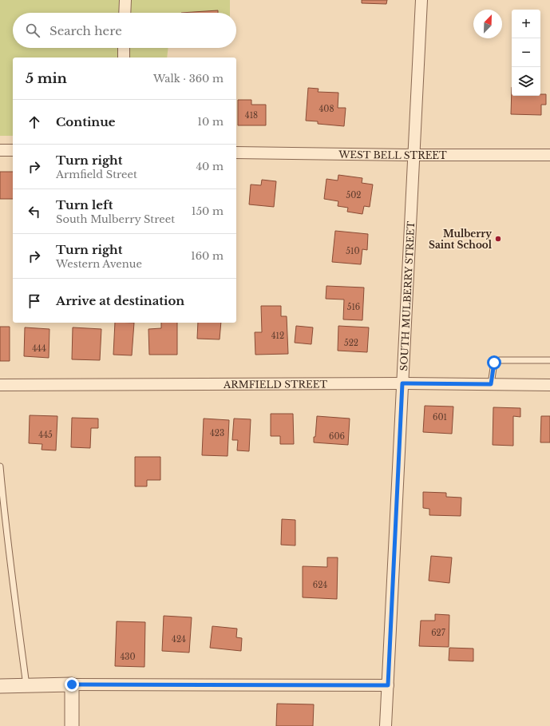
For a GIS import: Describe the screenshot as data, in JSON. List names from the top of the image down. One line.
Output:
{"streets":{"street":["WEST BELL STREET","SOUTH MULBERRY STREET","ARMFIELD STREET"]},"crossings":[["WEST BELL STREET","SOUTH MULBERRY STREET"],["SOUTH MULBERRY STREET","ARMFIELD STREET"]],"places":["Mulberry Saint School"],"house_numbers":["408","418","502","510","516","412","522","444","601","423","445","606","624","627","424","430"],"north":"top right","page":{"map_buttons":["+","−"],"search":"Search here","heading":["5 min","Walk · 360 m"],"list":[["Continue","10 m"],["Turn right","Armfield Street","40 m"],["Turn left","South Mulberry Street","150 m"],["Turn right","Western Avenue","160 m"],"Arrive at destination"]}}
